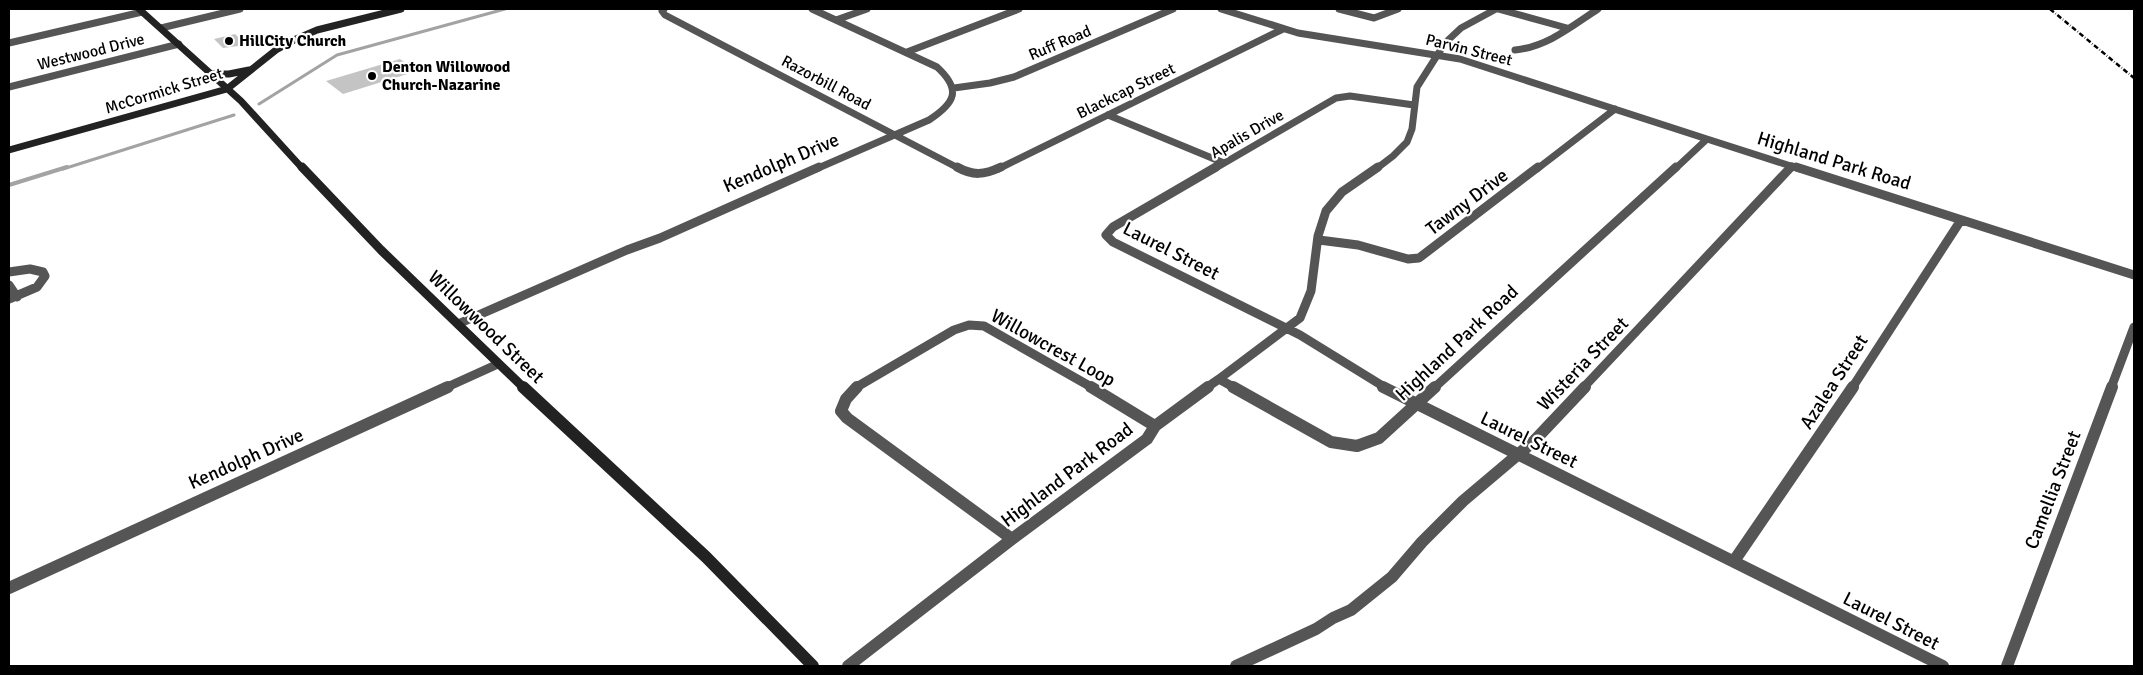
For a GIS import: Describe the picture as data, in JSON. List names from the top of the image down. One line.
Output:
{"streets":{"street":["Ruff Road","Parvin Street","Westwood Drive","Razorbill Road","McCormick Street","Blackcap Street","Apalis Drive","Highland Park Road","Kendolph Drive","Tawny Drive","Laurel Street","Willowwood Street","Willowcrest Loop","Wisteria Street","Azalea Street","Camellia Street"]},"crossings":[["Ruff Road","Kendolph Drive"],["Parvin Street","Blackcap Street"],["Parvin Street","Highland Park Road"],["Parvin Street","Tawny Drive"],["Westwood Drive","Willowwood Street"],["Razorbill Road","Blackcap Street"],["Razorbill Road","Kendolph Drive"],["McCormick Street","Willowwood Street"],["Apalis Drive","Laurel Street"],["Highland Park Road","Laurel Street"],["Highland Park Road","Willowcrest Loop"],["Highland Park Road","Wisteria Street"],["Highland Park Road","Azalea Street"],["Kendolph Drive","Willowwood Street"],["Laurel Street","Wisteria Street"],["Laurel Street","Azalea Street"]],"places":["HillCity Church","Denton Willowood Church-Nazarine"]}
